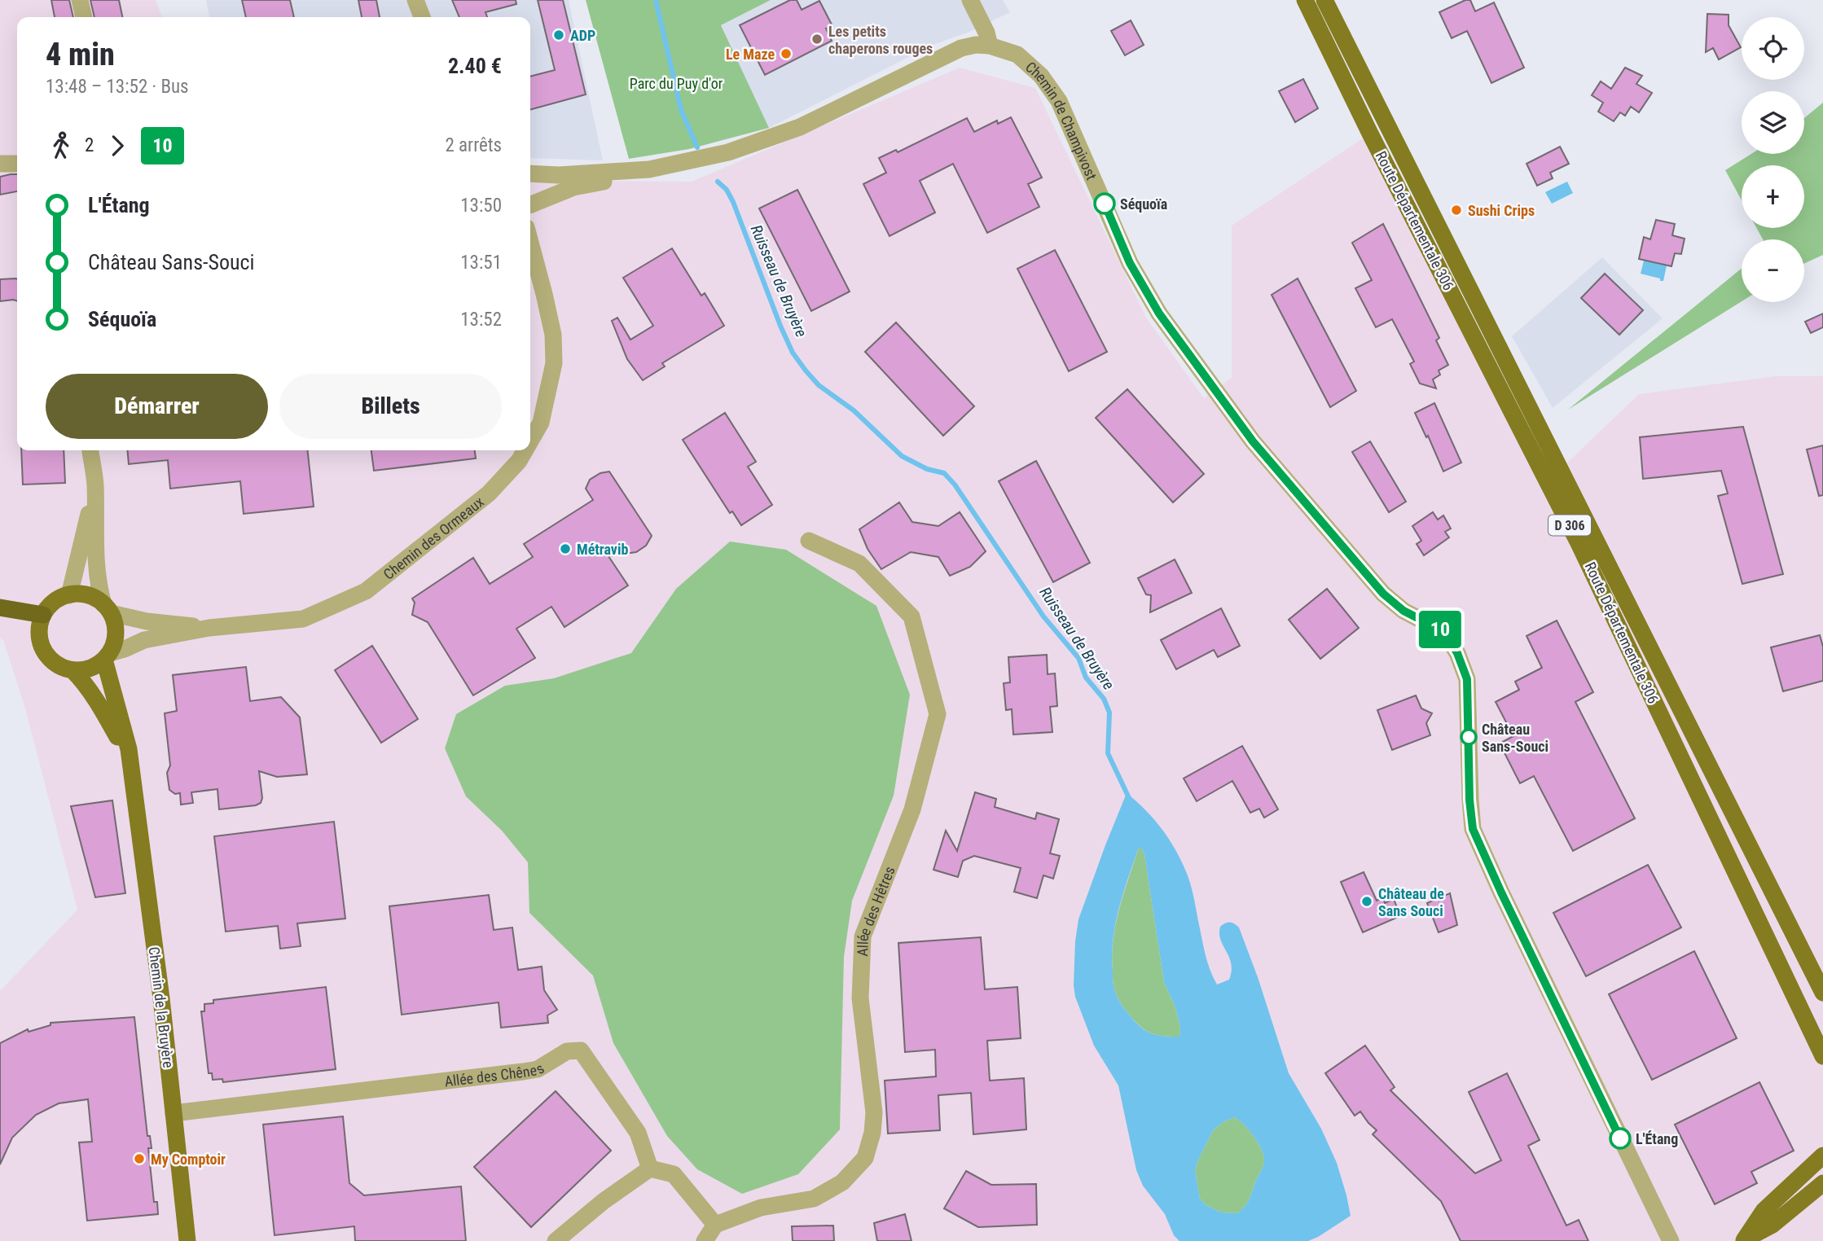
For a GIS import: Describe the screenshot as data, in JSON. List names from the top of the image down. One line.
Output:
{"streets":{"main road":["Route Départementale 306","D 306","Chemin de la Bruyère"],"street":["Chemin de Champivost","Chemin des Ormeaux","Allée des Hêtres","Allée des Chênes"]},"crossings":[["Chemin des Ormeaux","Chemin de la Bruyère"],["Chemin de la Bruyère","Allée des Chênes"]],"water":["Ruisseau de Bruyère"],"parks":["Parc du Puy d'or"],"places":["ADP","Les petits chaperons rouges","Le Maze","Séquoïa","Sushi Crips","Métravib","Château Sans-Souci","Château de Sans Souci","L'Étang","My Comptoir"],"lines":["bus line 10"],"page":{"on_map":"10","map_buttons":["+","−"],"heading":["4 min","13:48 – 13:52 · Bus","2.40 €"],"legs":["2","10","2 arrêts"],"list":[{"name":"L'Étang","value":"13:50"},{"name":"Château Sans-Souci","value":"13:51"},{"name":"Séquoïa","value":"13:52"}],"buttons":["Démarrer","Billets"]}}
